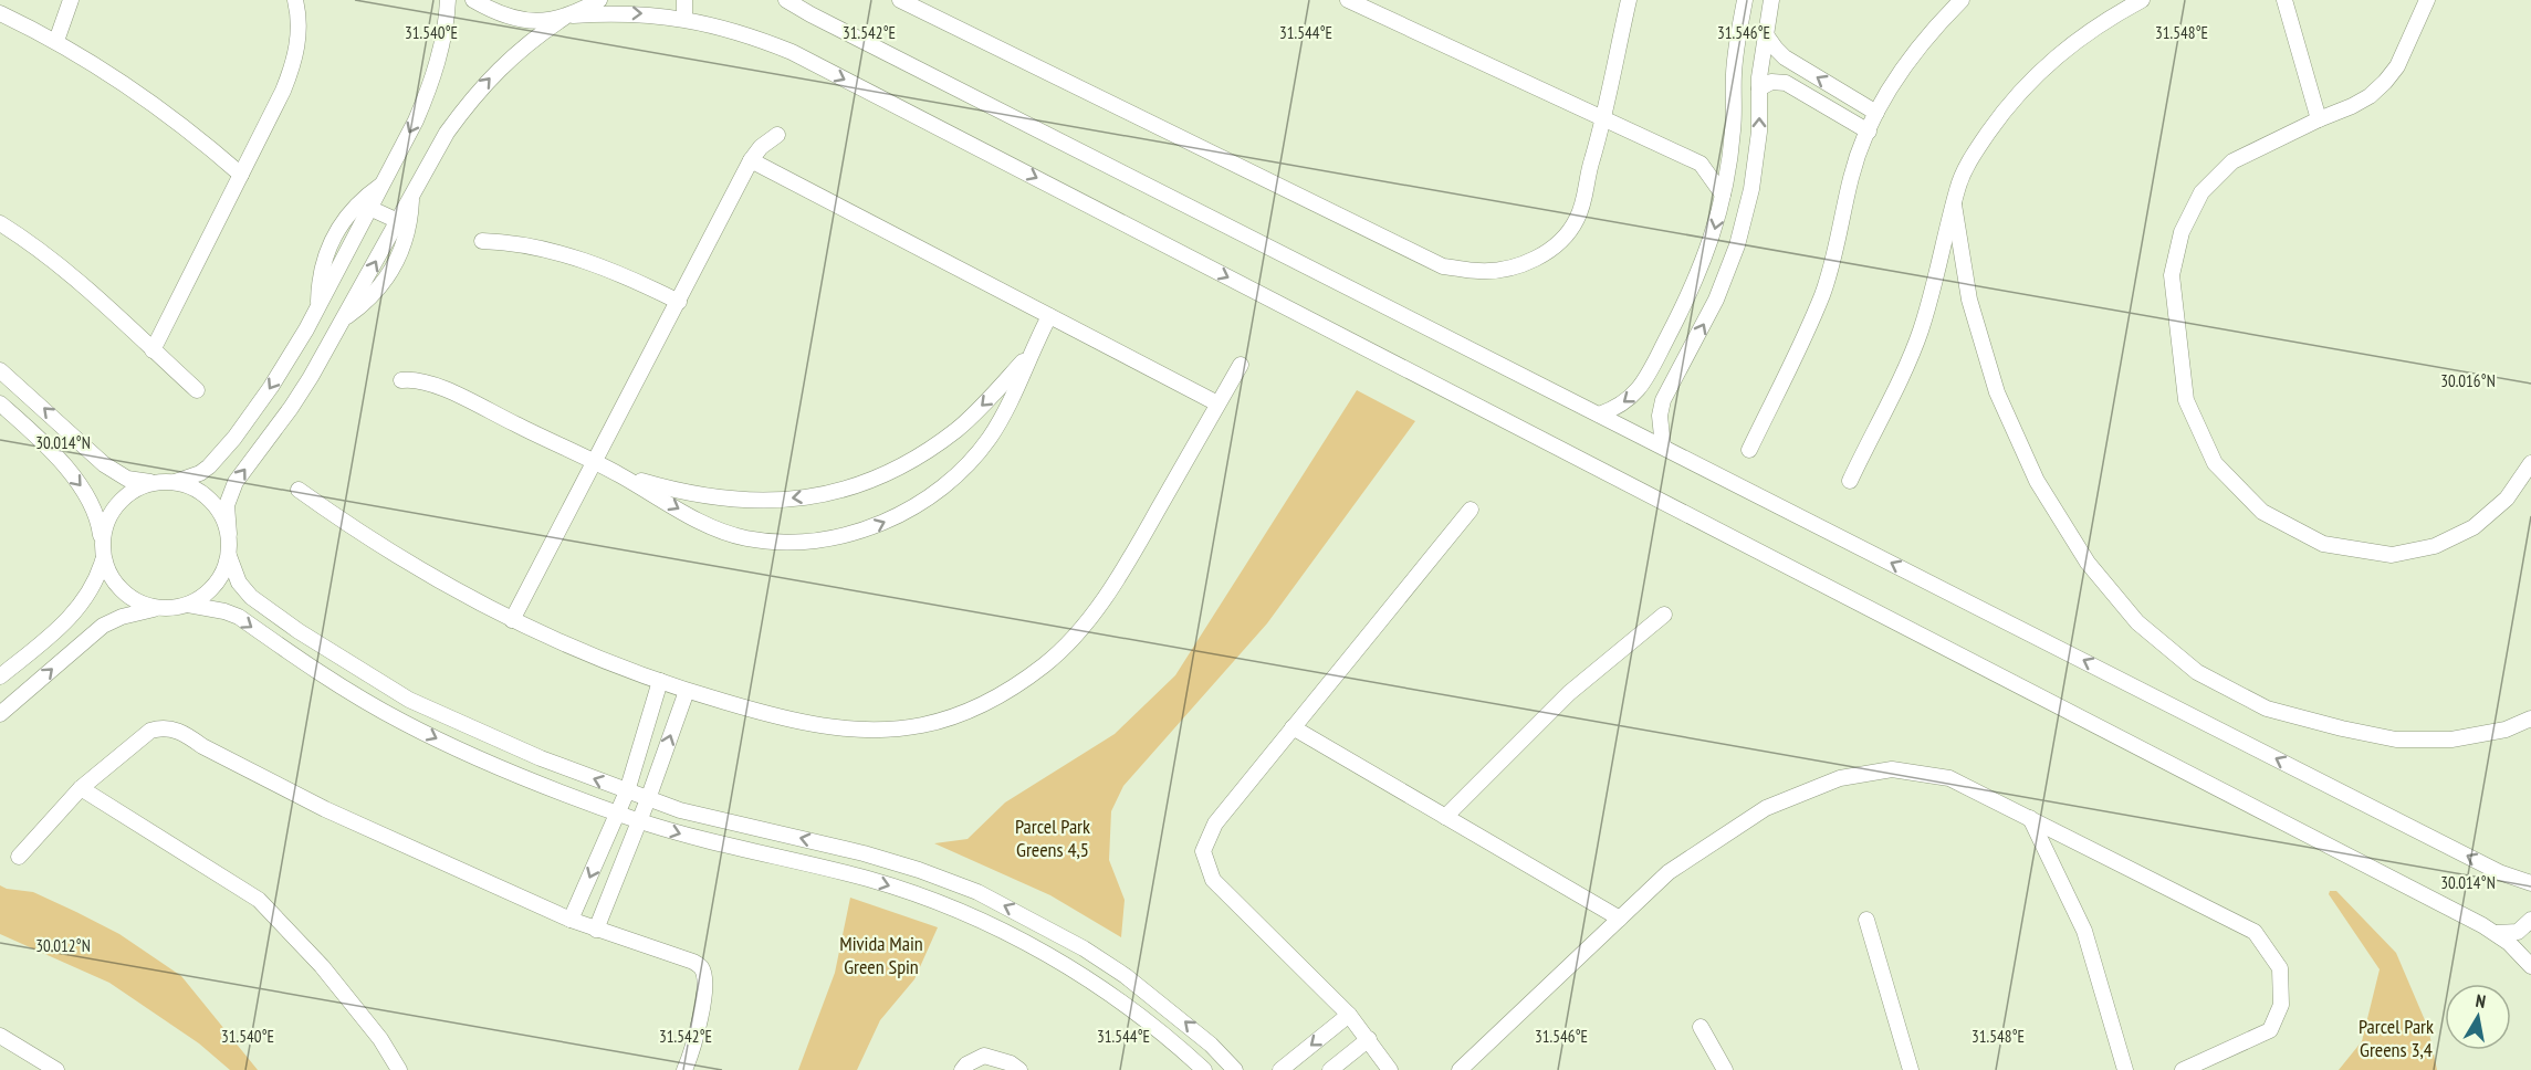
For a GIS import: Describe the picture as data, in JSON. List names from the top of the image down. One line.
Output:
{"parks":["Parcel Park Greens 4,5","Mivida Main Green Spin","Parcel Park Greens 3,4"],"north":"top","coordinates":["31.540°E","31.542°E","31.544°E","31.546°E","31.548°E","30.016°N","30.014°N","30.012°N"]}
